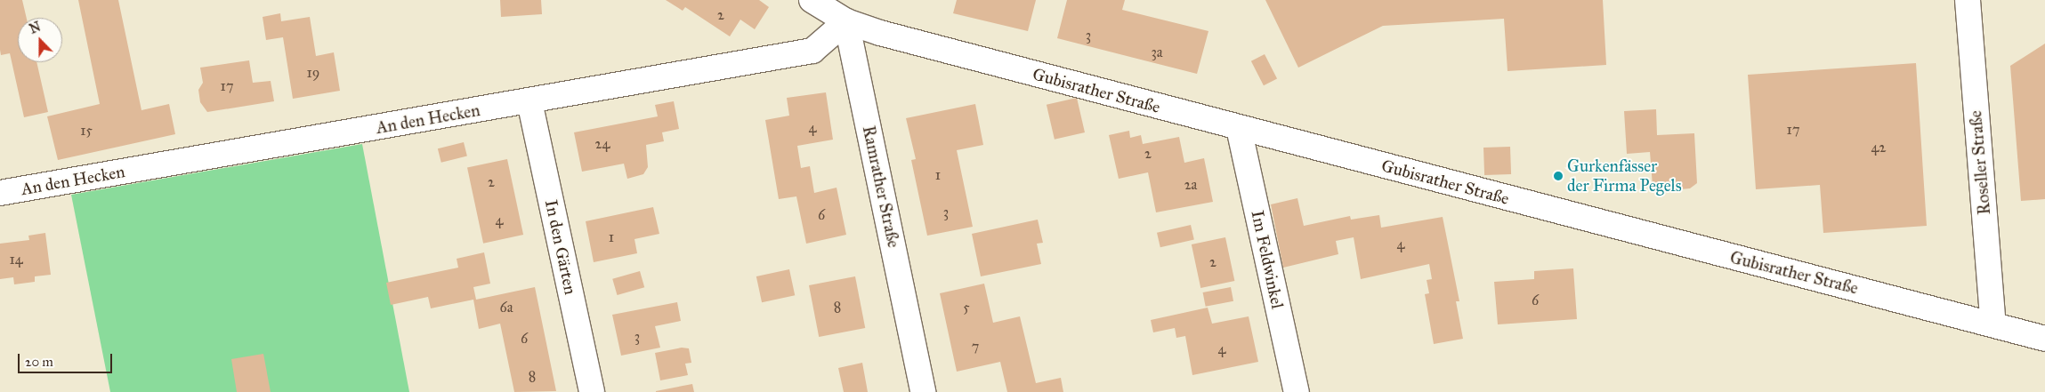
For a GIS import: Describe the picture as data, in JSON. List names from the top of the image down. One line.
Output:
{"streets":{"street":["Gubisrather Straße","An den Hecken","Roseller Straße","Ramrather Straße","In den Gärten","Im Feldwinkel"]},"crossings":[["Gubisrather Straße","An den Hecken"],["Gubisrather Straße","Roseller Straße"],["Gubisrather Straße","Ramrather Straße"],["Gubisrather Straße","Im Feldwinkel"],["An den Hecken","Ramrather Straße"],["An den Hecken","In den Gärten"]],"places":["Gurkenfässer der Firma Pegels"],"house_numbers":["2","3","3a","19","17","4","17","15","24","42","2","1","2","2a","3","6","4","1","4","14","2","6","6a","8","5","3","6","7","4","8"],"scale_bar":"20 m","north":"top"}
